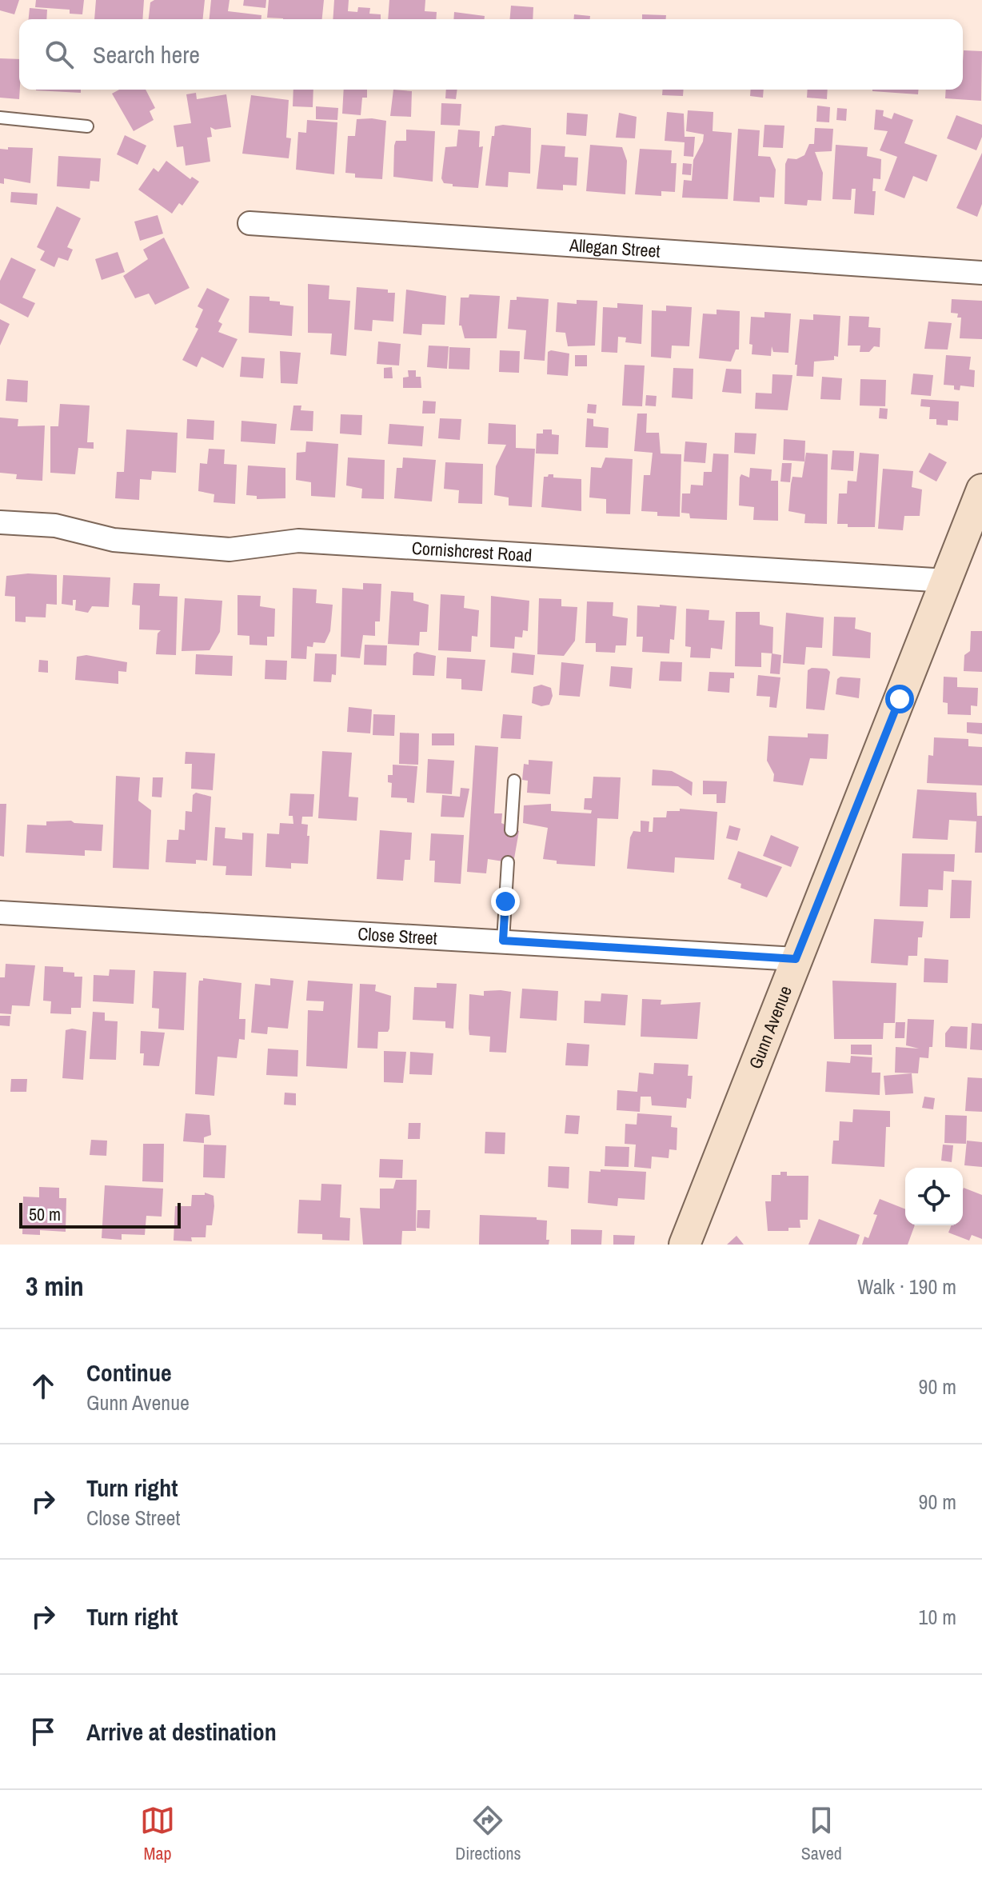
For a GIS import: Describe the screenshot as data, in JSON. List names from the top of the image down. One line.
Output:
{"streets":{"street":["Allegan Street","Cornishcrest Road","Close Street","Gunn Avenue"]},"crossings":[["Cornishcrest Road","Gunn Avenue"],["Close Street","Gunn Avenue"]],"scale_bar":"50 m","page":{"search":"Search here","scale":"50 m","heading":["3 min","Walk · 190 m"],"list":[["Continue","Gunn Avenue","90 m"],["Turn right","Close Street","90 m"],["Turn right","10 m"],"Arrive at destination"],"nav":["Map","Directions","Saved"]}}
